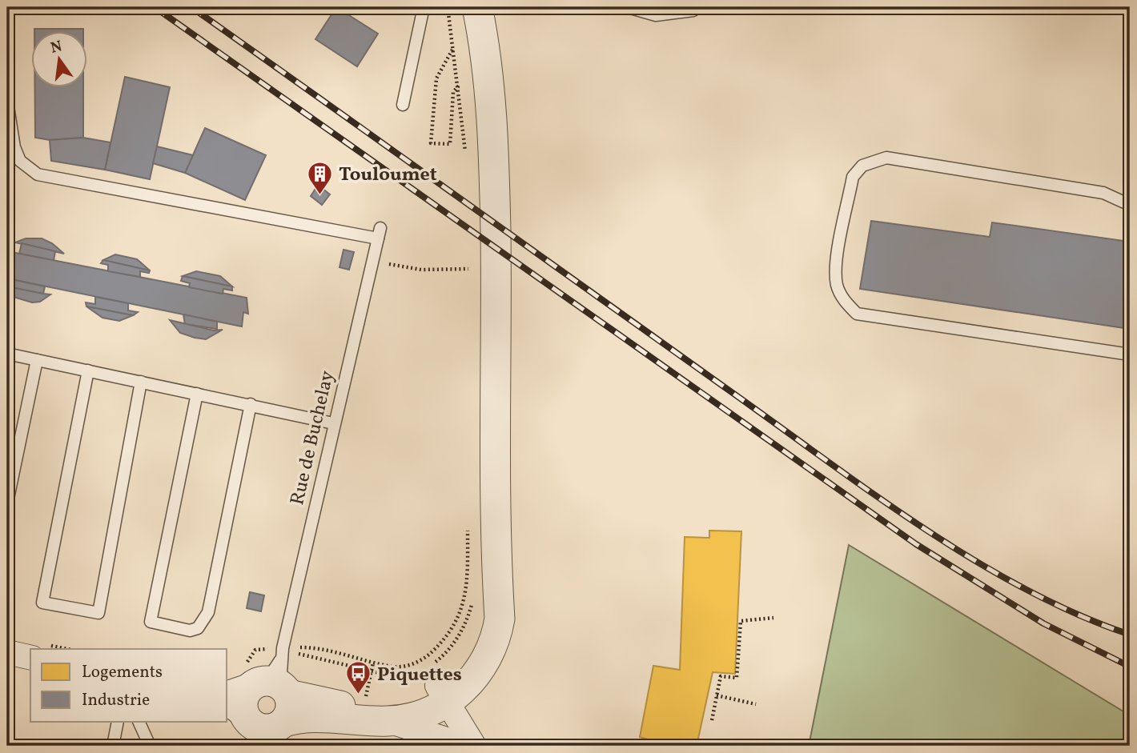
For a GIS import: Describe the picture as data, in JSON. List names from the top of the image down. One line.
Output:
{"streets":{"lane":["Rue de Buchelay"]},"places":{"building":["Touloumet"],"bus stop":["Piquettes"]},"legend":["Logements","Industrie"],"north":"top"}
